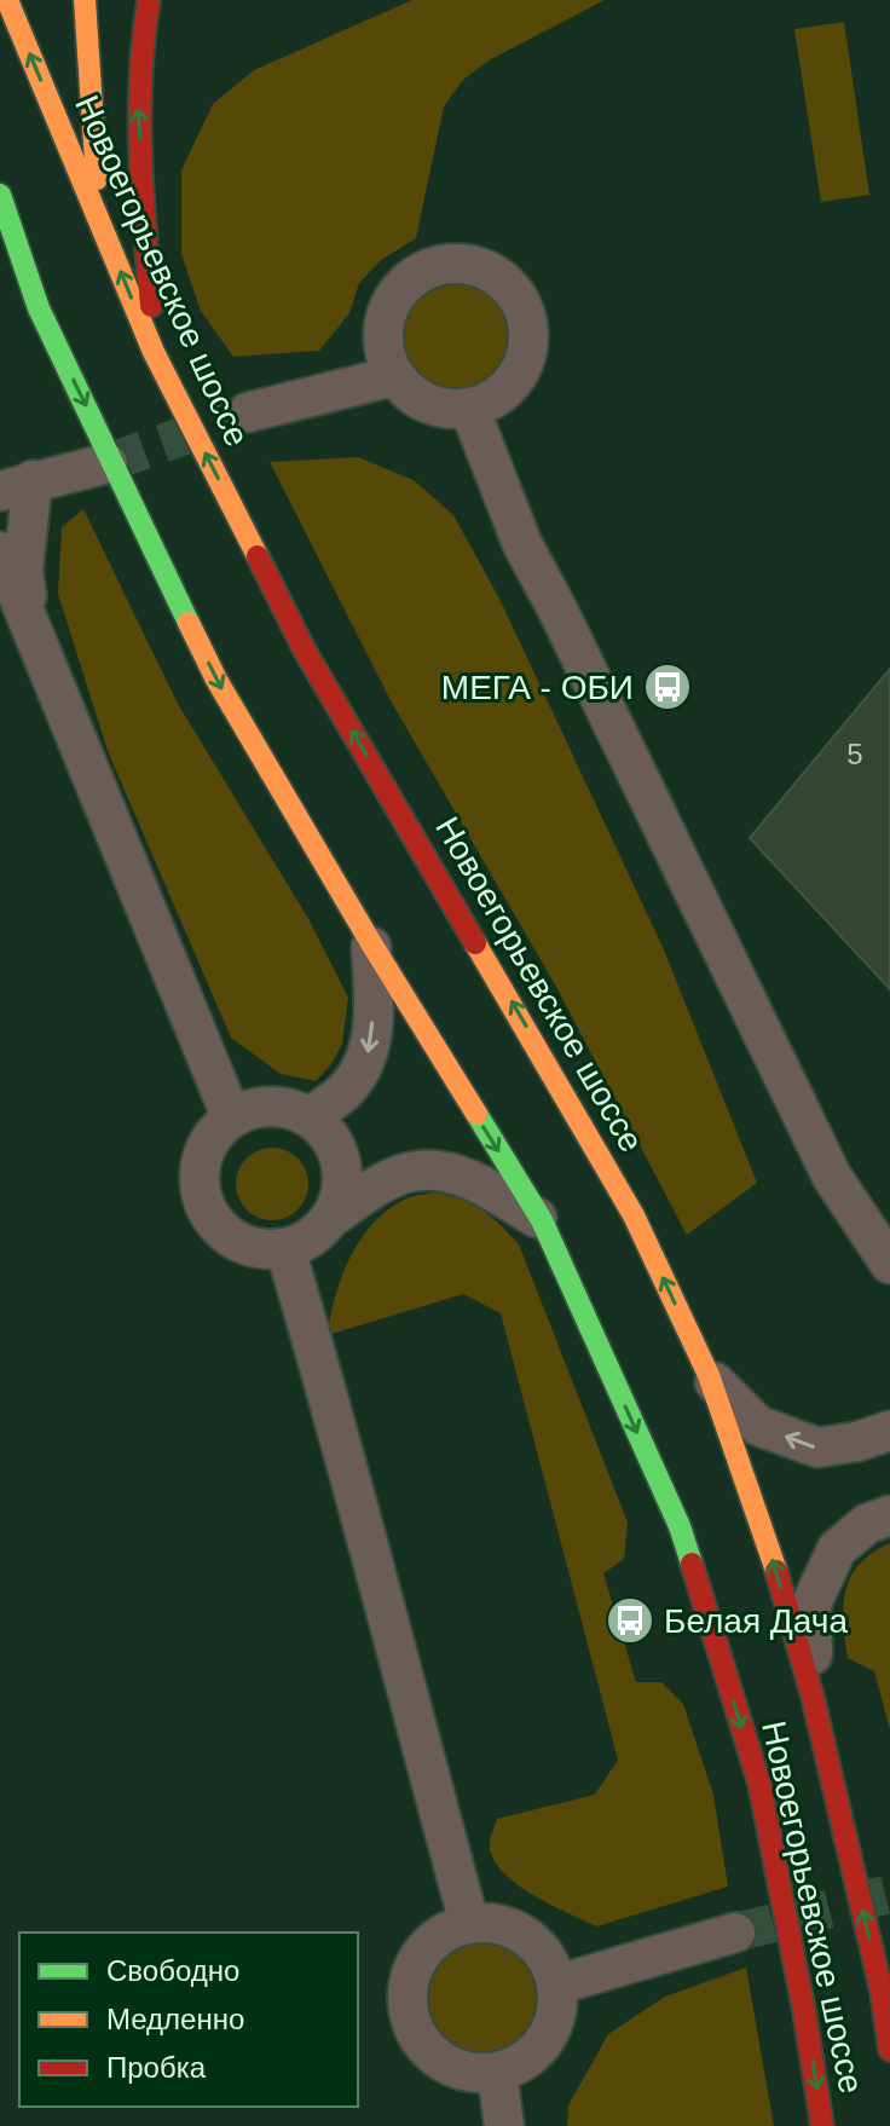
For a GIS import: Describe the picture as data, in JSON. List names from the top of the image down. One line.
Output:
{"streets":{"main road":["Новоегорьевское шоссе"]},"places":{"bus stop":["МЕГА - ОБИ","Белая Дача"]},"house_numbers":["5"],"legend":["Свободно","Медленно","Пробка"]}
